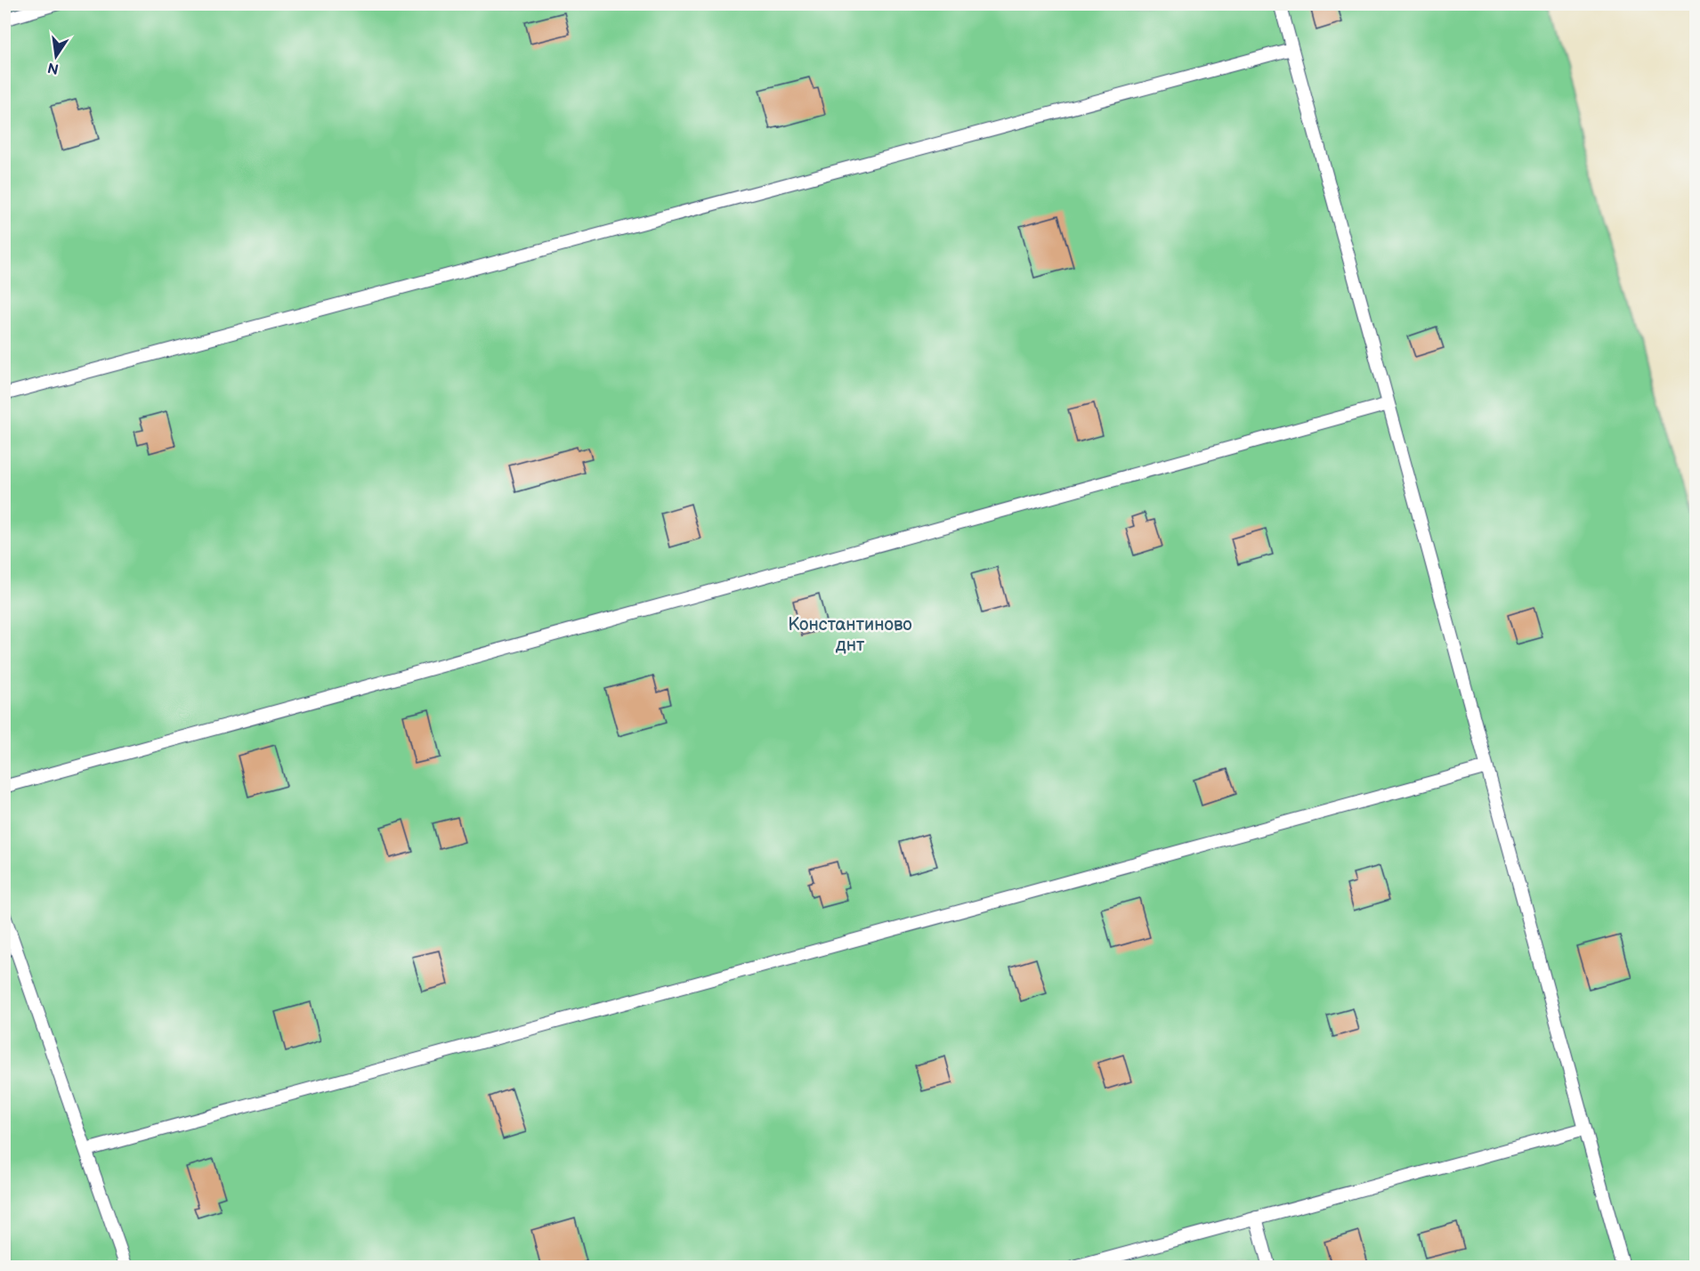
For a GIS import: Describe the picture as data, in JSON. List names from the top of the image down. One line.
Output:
{"parks":["Константиново днт"],"north":"bottom"}
